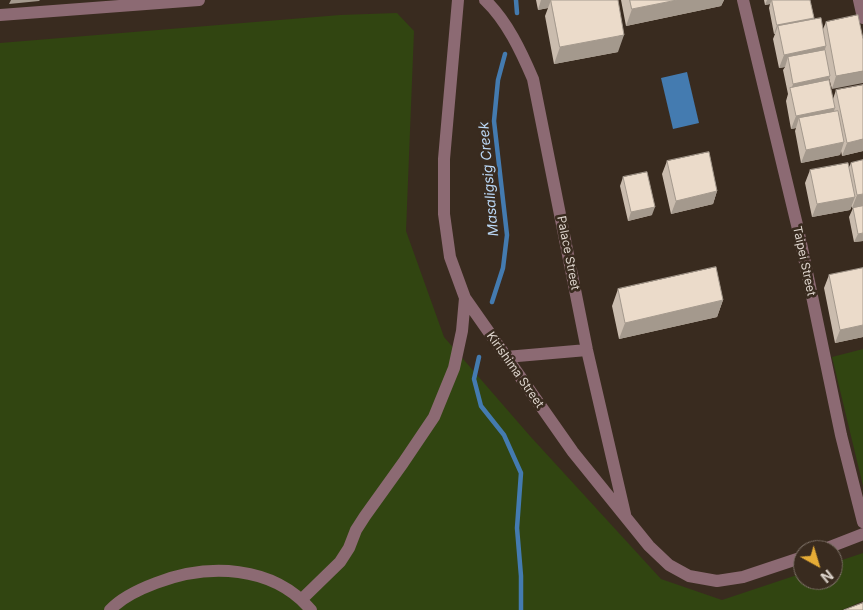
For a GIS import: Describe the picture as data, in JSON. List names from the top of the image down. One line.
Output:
{"streets":{"street":["Palace Street","Taipei Street","Kirishima Street"]},"crossings":[["Palace Street","Kirishima Street"]],"water":["Masaligsig Creek"],"north":"bottom right"}
